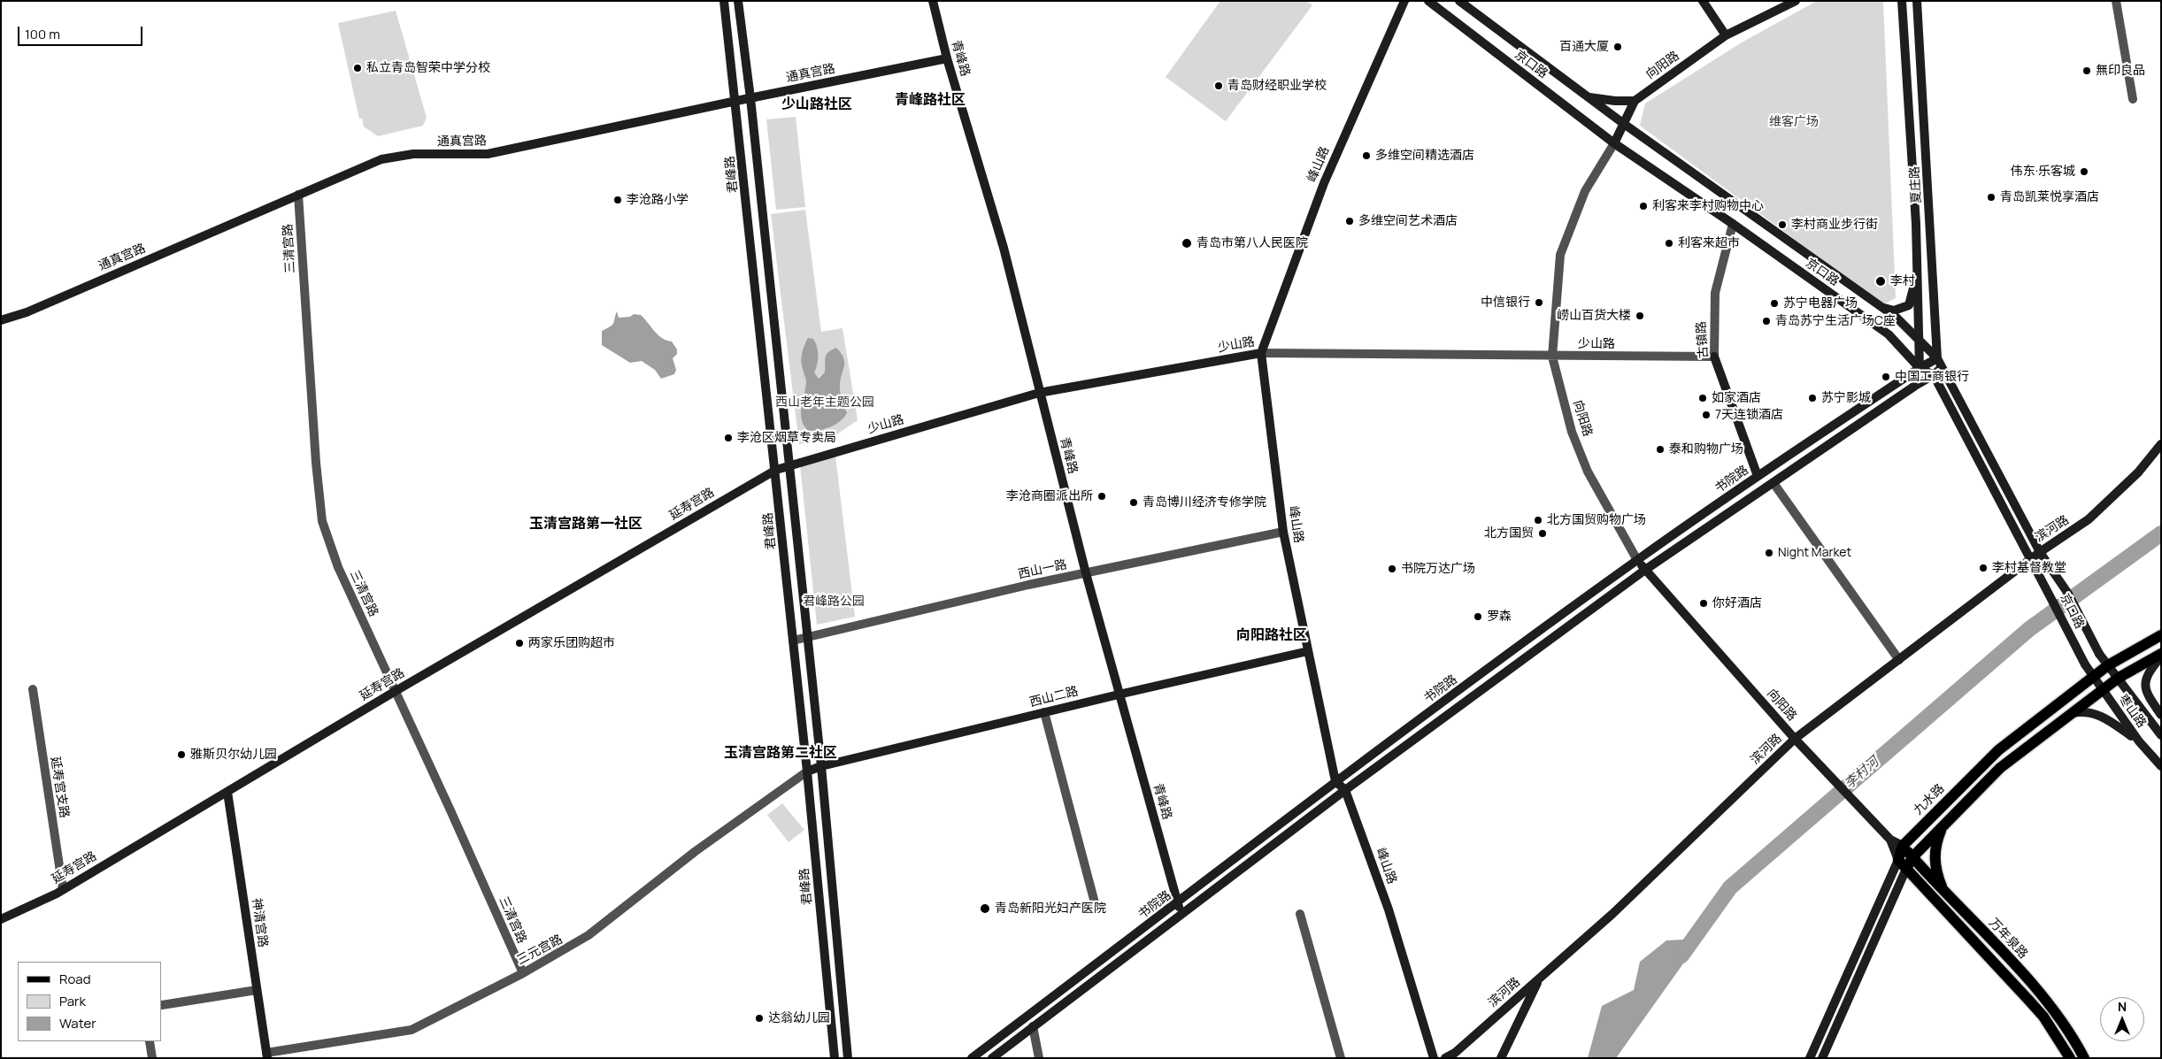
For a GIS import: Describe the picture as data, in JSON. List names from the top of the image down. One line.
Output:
{"streets":{"main road":["青峰路","京口路","向阳路","通真宫路","峰山路","君峰路","夏庄路","古镇路","少山路","书院路","延寿宫路","滨河路","西山二路","枣山路","九水路","神清宫路","万年泉路"],"street":["三清宫路","西山一路","延寿宫支路","三元宫路"]},"crossings":[["青峰路","通真宫路"],["青峰路","少山路"],["青峰路","书院路"],["青峰路","西山一路"],["青峰路","西山二路"],["京口路","向阳路"],["京口路","夏庄路"],["京口路","古镇路"],["京口路","书院路"],["京口路","滨河路"],["京口路","九水路"],["向阳路","少山路"],["向阳路","书院路"],["向阳路","滨河路"],["向阳路","九水路"],["向阳路","万年泉路"],["通真宫路","君峰路"],["通真宫路","三清宫路"],["峰山路","少山路"],["峰山路","书院路"],["峰山路","西山一路"],["峰山路","西山二路"],["君峰路","少山路"],["君峰路","延寿宫路"],["君峰路","西山一路"],["君峰路","西山二路"],["君峰路","三元宫路"],["夏庄路","书院路"],["三清宫路","延寿宫路"],["三清宫路","三元宫路"],["古镇路","少山路"],["古镇路","书院路"],["少山路","延寿宫路"],["延寿宫路","延寿宫支路"],["延寿宫路","神清宫路"],["西山二路","三元宫路"],["九水路","万年泉路"],["神清宫路","三元宫路"]],"districts":["青峰路社区","少山路社区","玉清宫路第一社区","向阳路社区","玉清宫路第二社区"],"water":["李村河"],"parks":["维客广场","西山老年主题公园","君峰路公园"],"places":["百通大厦","私立青岛智荣中学分校","無印良品","青岛财经职业学校","多维空间精选酒店","伟东·乐客城","青岛凯莱悦享酒店","李沧路小学","利客来李村购物中心","多维空间艺术酒店","李村商业步行街","青岛市第八人民医院","利客来超市","李村","中信银行","苏宁电器广场","崂山百货大楼","青岛苏宁生活广场C座","中国工商银行","如家酒店","苏宁影城","7天连锁酒店","李沧区烟草专卖局","泰和购物广场","李沧商圈派出所","青岛博川经济专修学院","北方国贸购物广场","北方国贸","Night Market","李村基督教堂","书院万达广场","你好酒店","罗森","两家乐团购超市","雅斯贝尔幼儿园","青岛新阳光妇产医院","达翁幼儿园"],"legend":["Road","Park","Water"],"scale_bar":"100 m","north":"top"}
